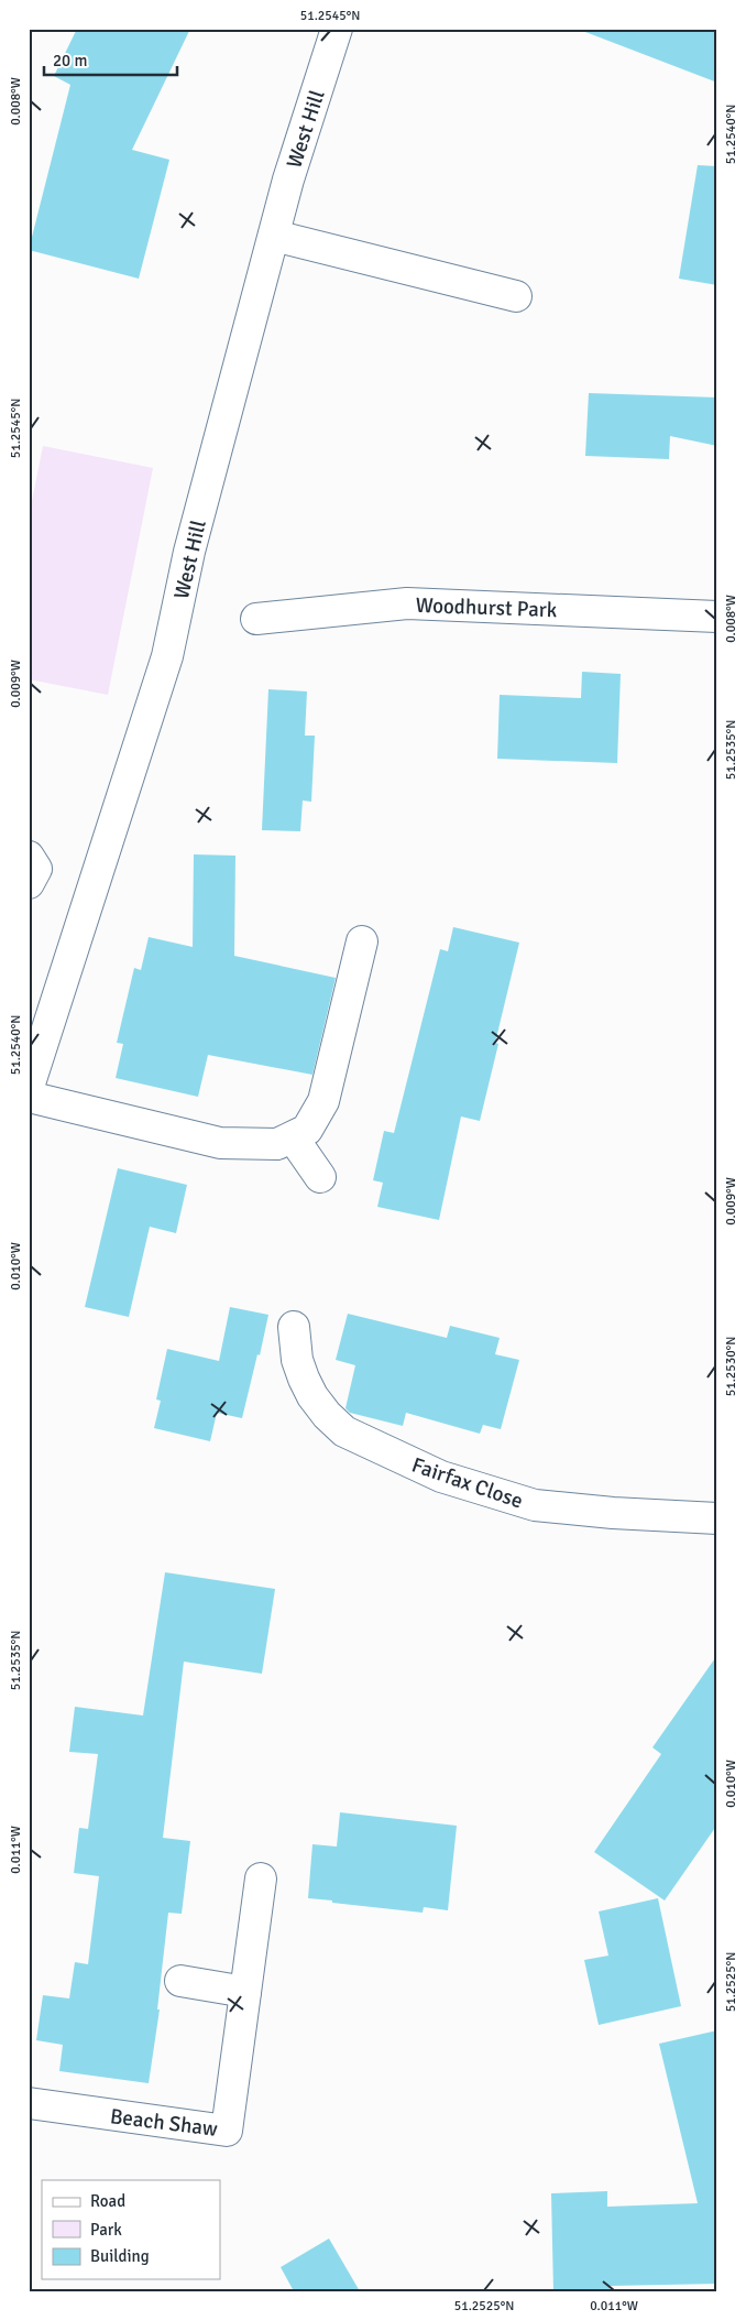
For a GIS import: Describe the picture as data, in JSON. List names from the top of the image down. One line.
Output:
{"streets":{"street":["West Hill","Woodhurst Park","Fairfax Close","Beach Shaw"]},"legend":["Road","Park","Building"],"scale_bar":"20 m","coordinates":["51.2545°N","0.008°W","51.2540°N","0.009°W","51.2535°N","0.010°W","51.2530°N","0.011°W","51.2525°N"]}
